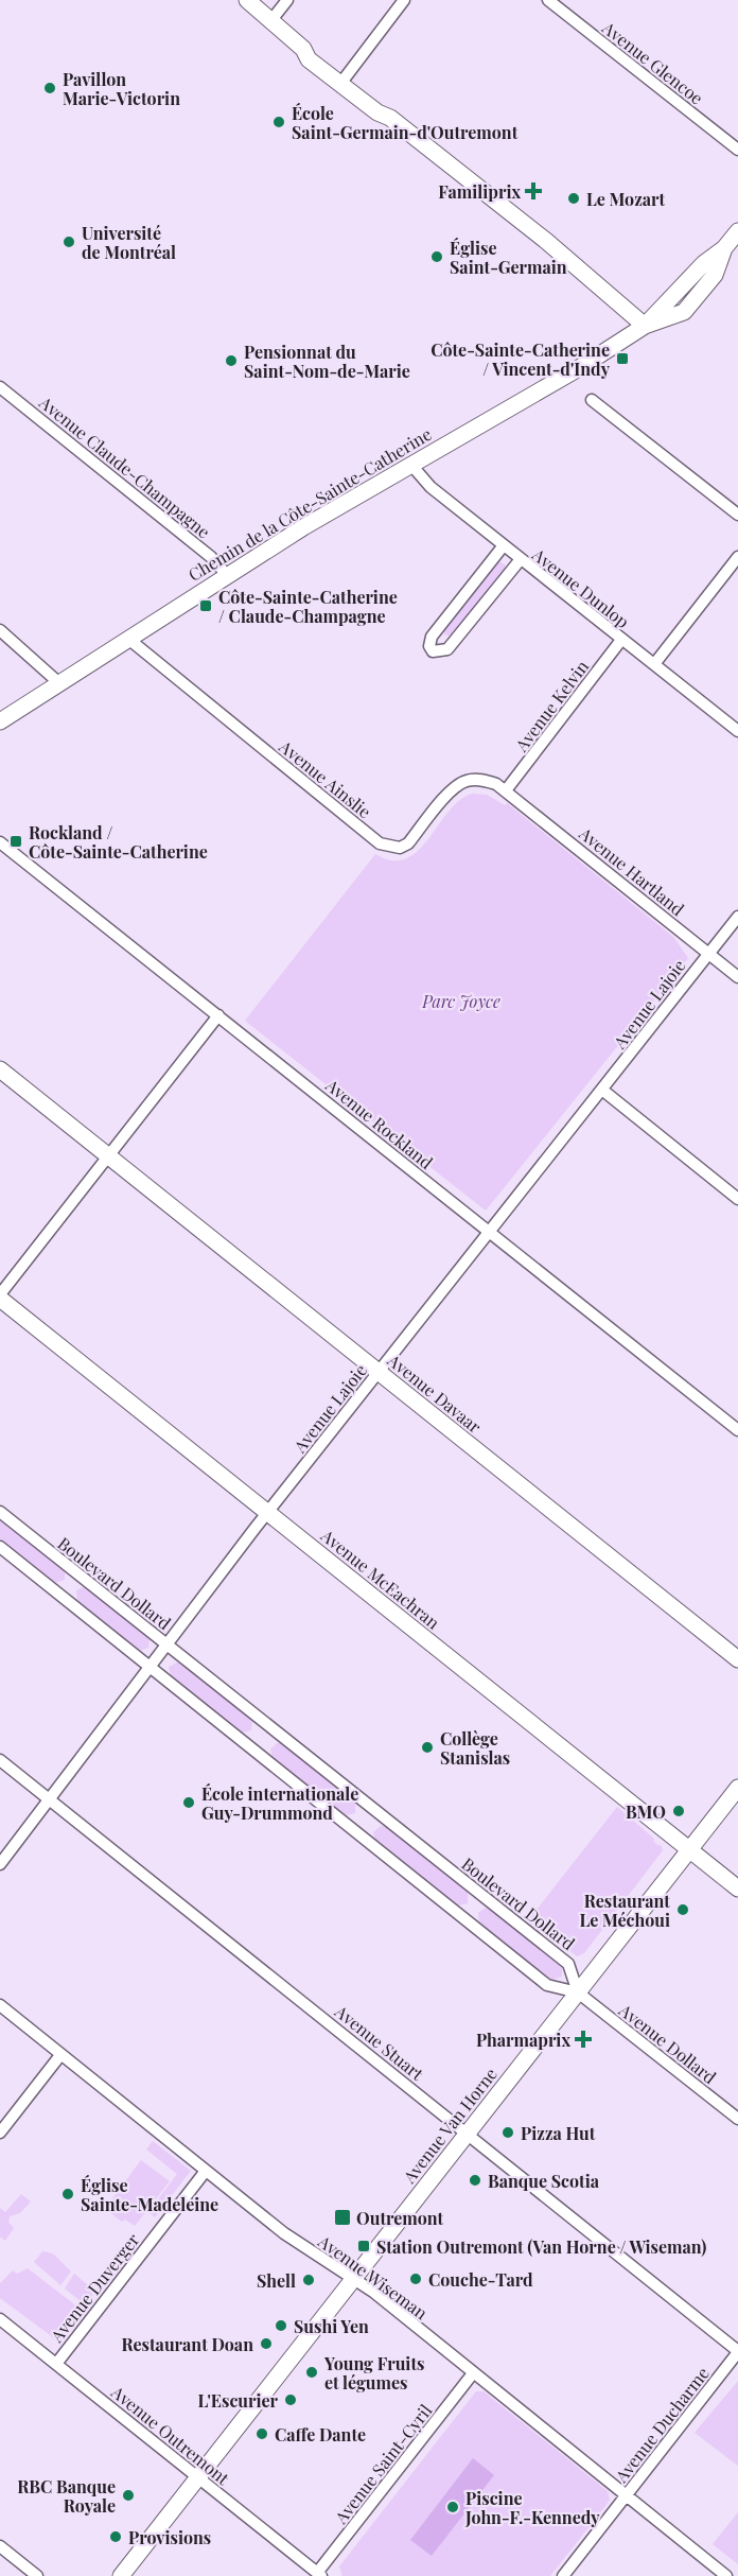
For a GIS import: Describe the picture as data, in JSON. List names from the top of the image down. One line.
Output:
{"streets":{"street":["Avenue Glencoe","Avenue Claude-Champagne","Chemin de la Côte-Sainte-Catherine","Avenue Dunlop","Avenue Kelvin","Avenue Ainslie","Avenue Hartland","Avenue Lajoie","Avenue Rockland","Avenue Davaar","Avenue McEachran","Boulevard Dollard","Avenue Stuart","Avenue Dollard","Avenue Van Horne","Avenue Wiseman","Avenue Duverger","Avenue Ducharme","Avenue Outremont","Avenue Saint-Cyril"]},"crossings":[["Avenue Claude-Champagne","Chemin de la Côte-Sainte-Catherine"],["Chemin de la Côte-Sainte-Catherine","Avenue Dunlop"],["Chemin de la Côte-Sainte-Catherine","Avenue Ainslie"],["Avenue Dunlop","Avenue Kelvin"],["Avenue Kelvin","Avenue Ainslie"],["Avenue Kelvin","Avenue Hartland"],["Avenue Ainslie","Avenue Hartland"],["Avenue Hartland","Avenue Lajoie"],["Avenue Lajoie","Avenue Rockland"],["Avenue Lajoie","Avenue Davaar"],["Avenue Lajoie","Avenue McEachran"],["Avenue Lajoie","Boulevard Dollard"],["Avenue Lajoie","Avenue Stuart"],["Avenue McEachran","Avenue Van Horne"],["Boulevard Dollard","Avenue Dollard"],["Boulevard Dollard","Avenue Van Horne"],["Avenue Stuart","Avenue Van Horne"],["Avenue Stuart","Avenue Ducharme"],["Avenue Dollard","Avenue Van Horne"],["Avenue Van Horne","Avenue Wiseman"],["Avenue Van Horne","Avenue Outremont"],["Avenue Wiseman","Avenue Duverger"],["Avenue Wiseman","Avenue Ducharme"],["Avenue Wiseman","Avenue Saint-Cyril"],["Avenue Duverger","Avenue Outremont"],["Avenue Outremont","Avenue Saint-Cyril"]],"parks":["Parc Joyce"],"places":{"other":["Pavillon Marie-Victorin","École Saint-Germain-d'Outremont","Le Mozart","Université de Montréal","Église Saint-Germain","Pensionnat du Saint-Nom-de-Marie","Collège Stanislas","École internationale Guy-Drummond","BMO","Restaurant Le Méchoui","Pizza Hut","Banque Scotia","Église Sainte-Madeleine","Couche-Tard","Shell","Sushi Yen","Restaurant Doan","Young Fruits et légumes","L'Escurier","Caffe Dante","RBC Banque Royale","Piscine John-F.-Kennedy","Provisions"],"health":["Familiprix","Pharmaprix"],"transit":["Côte-Sainte-Catherine / Vincent-d'Indy","Côte-Sainte-Catherine / Claude-Champagne","Rockland / Côte-Sainte-Catherine","Outremont","Station Outremont (Van Horne / Wiseman)"]}}
